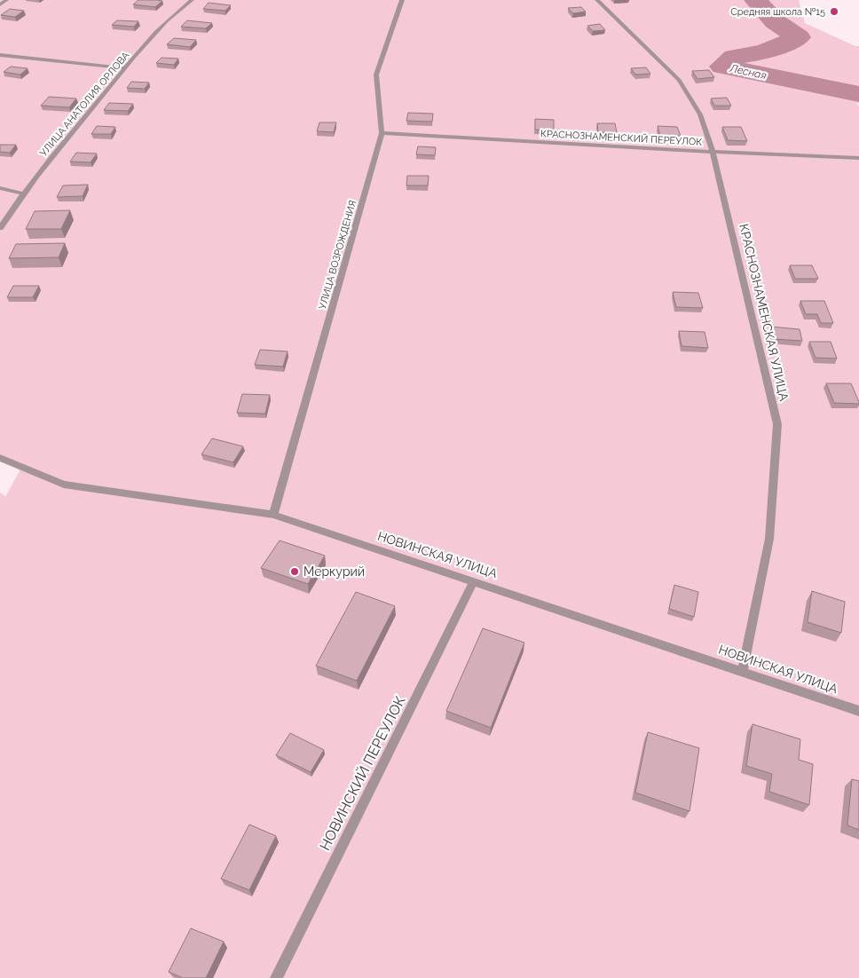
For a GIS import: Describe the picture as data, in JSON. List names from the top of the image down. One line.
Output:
{"streets":{"street":["УЛИЦА АНАТОЛИЯ ОРЛОВА","КРАСНОЗНАМЕНСКИЙ ПЕРЕУЛОК","УЛИЦА ВОЗРОЖДЕНИЯ","КРАСНОЗНАМЕНСКАЯ УЛИЦА","НОВИНСКАЯ УЛИЦА","НОВИНСКИЙ ПЕРЕУЛОК"]},"crossings":[["КРАСНОЗНАМЕНСКИЙ ПЕРЕУЛОК","УЛИЦА ВОЗРОЖДЕНИЯ"],["КРАСНОЗНАМЕНСКИЙ ПЕРЕУЛОК","КРАСНОЗНАМЕНСКАЯ УЛИЦА"],["УЛИЦА ВОЗРОЖДЕНИЯ","НОВИНСКАЯ УЛИЦА"],["КРАСНОЗНАМЕНСКАЯ УЛИЦА","НОВИНСКАЯ УЛИЦА"],["НОВИНСКАЯ УЛИЦА","НОВИНСКИЙ ПЕРЕУЛОК"]],"water":["Лесная"],"places":["Средняя школа №15","Меркурий"]}
